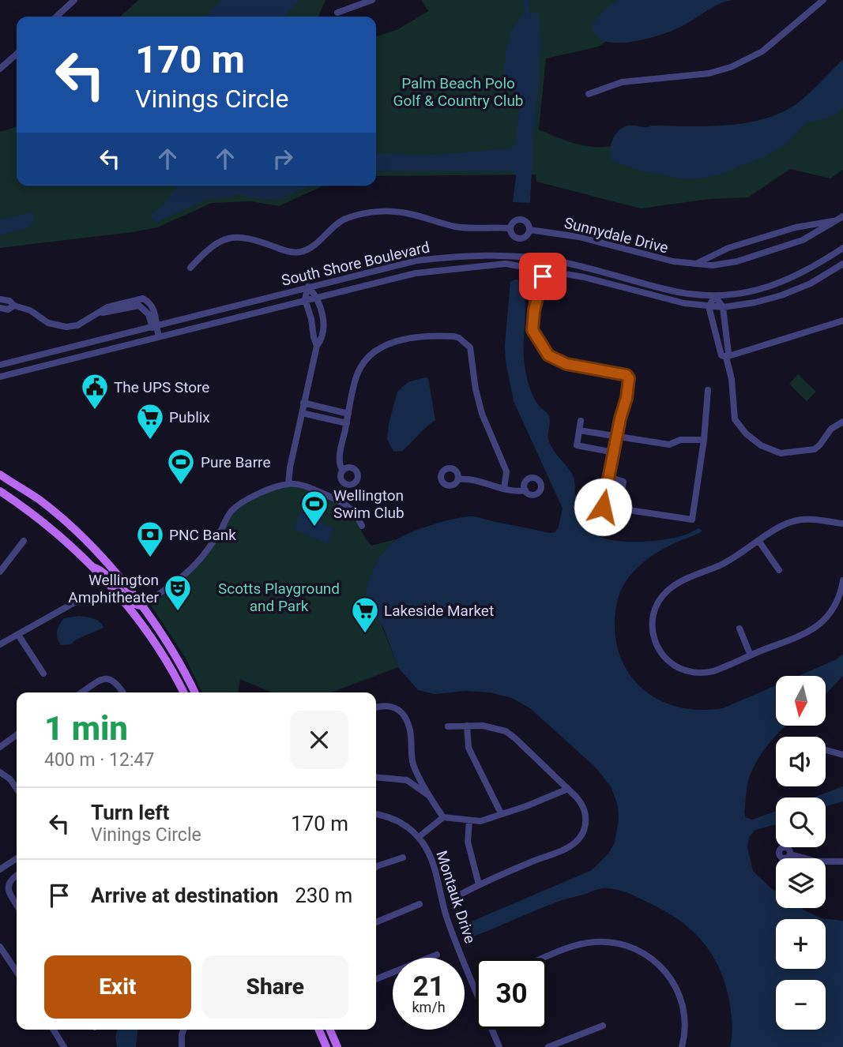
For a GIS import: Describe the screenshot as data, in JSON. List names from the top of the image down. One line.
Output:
{"streets":{"street":["Sunnydale Drive","South Shore Boulevard","Montauk Drive"]},"parks":["Palm Beach Polo Golf & Country Club","Scotts Playground and Park"],"places":{"public building":["The UPS Store"],"supermarket":["Publix","Lakeside Market"],"sports":["Pure Barre","Wellington Swim Club"],"bank":["PNC Bank"],"theatre":["Wellington Amphitheater"]},"north":"bottom","page":{"turn":["170 m","Vinings Circle"],"map_buttons":["+","−"],"heading":["1 min","400 m · 12:47"],"list":[{"name":"Turn left","note":"Vinings Circle","value":"170 m"},{"name":"Arrive at destination","value":"230 m"}],"buttons":["Exit","Share"],"speed":"21 km/h","limit":"30"}}
